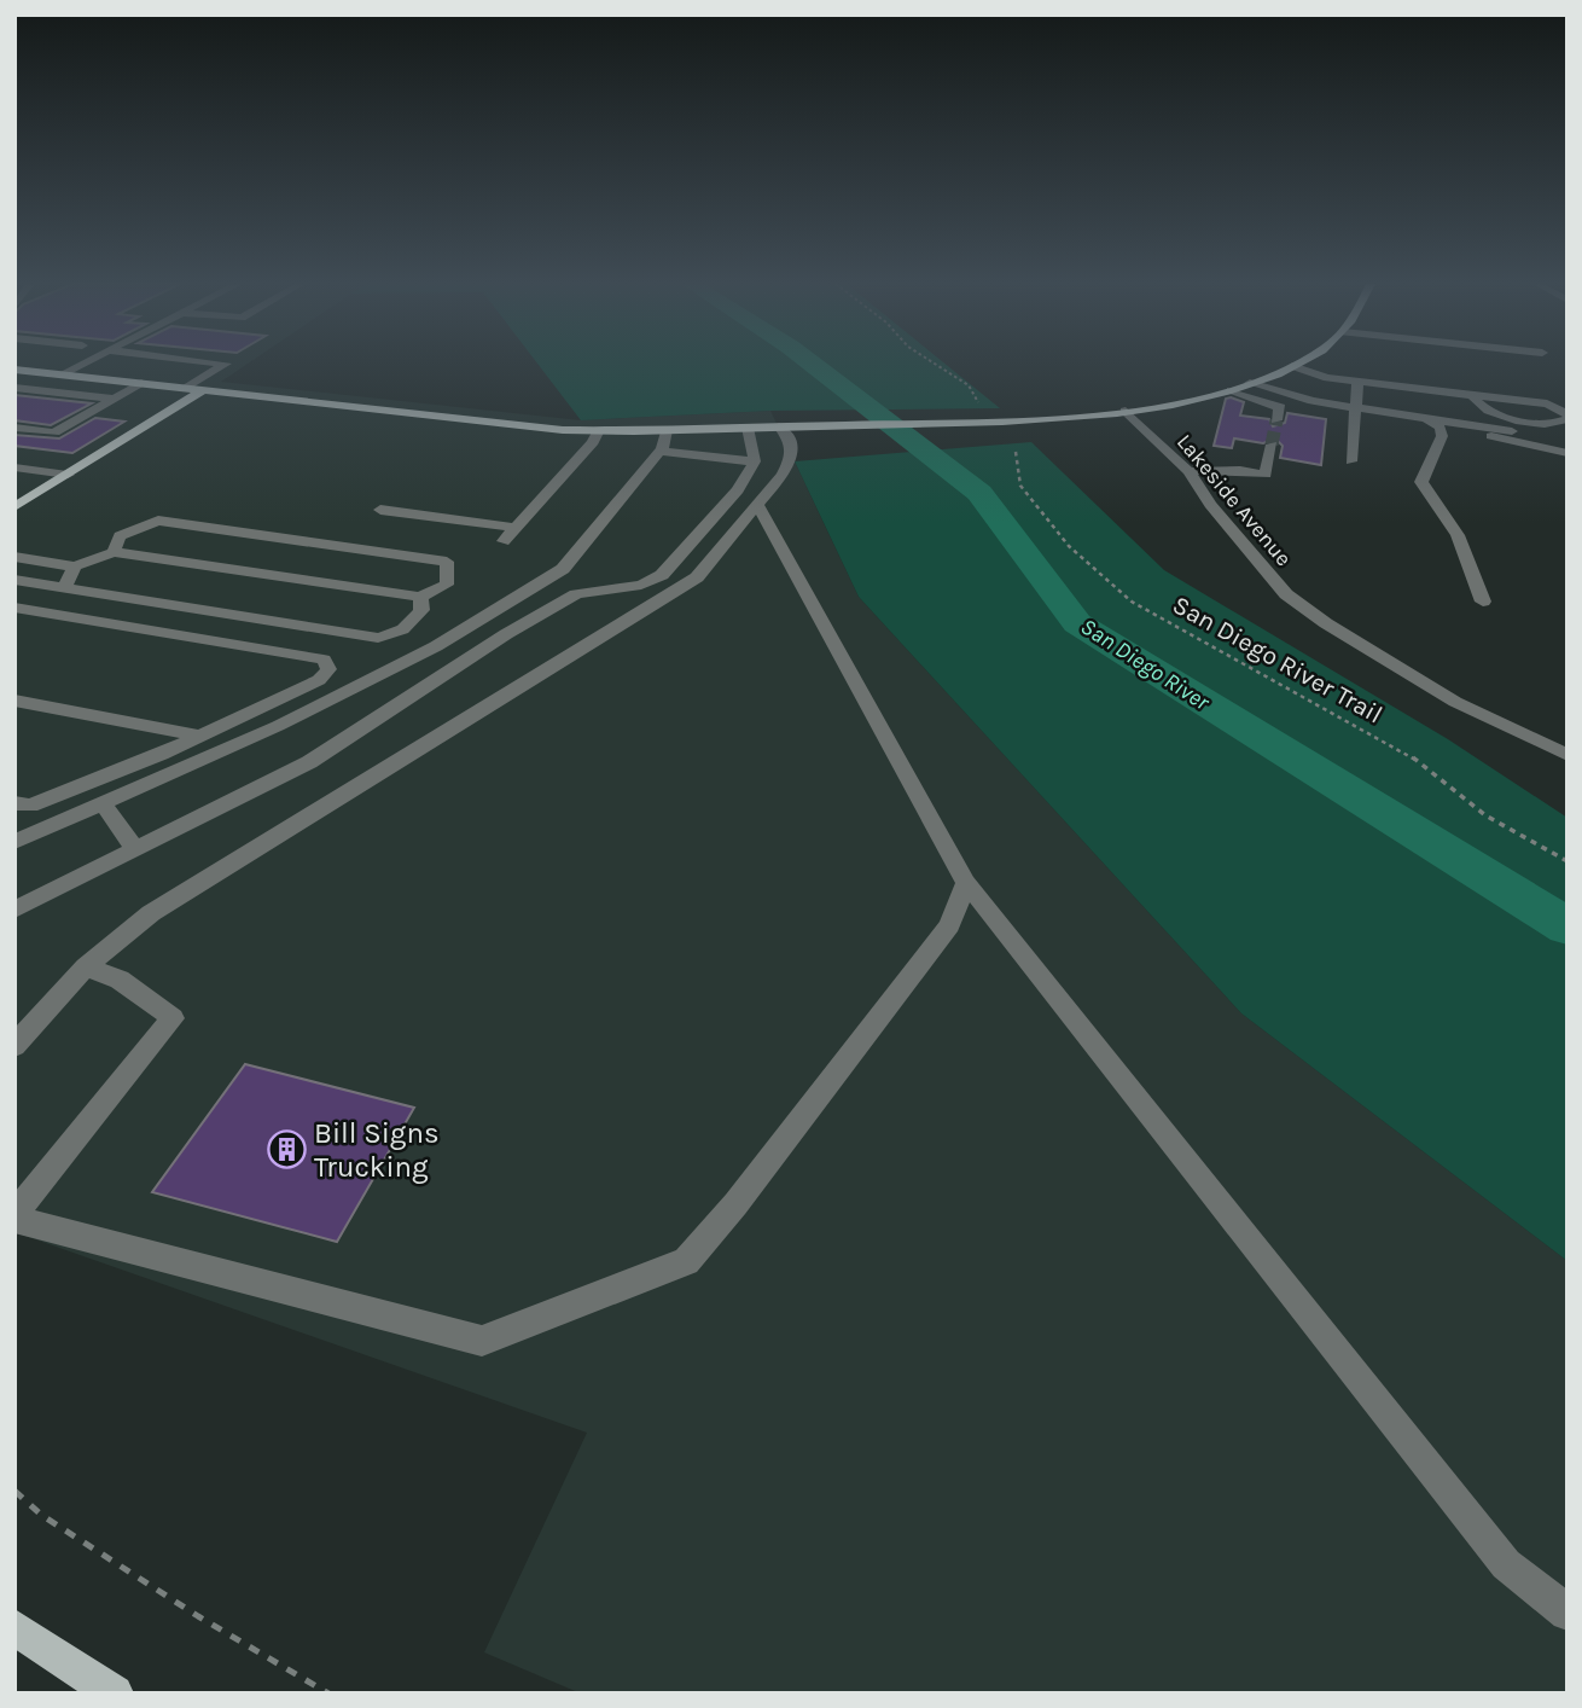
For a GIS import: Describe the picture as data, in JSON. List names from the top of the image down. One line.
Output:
{"streets":{"main road":["Lakeside Avenue"],"path":["San Diego River Trail"]},"water":["San Diego River"],"places":{"building":["Bill Signs Trucking"]}}
